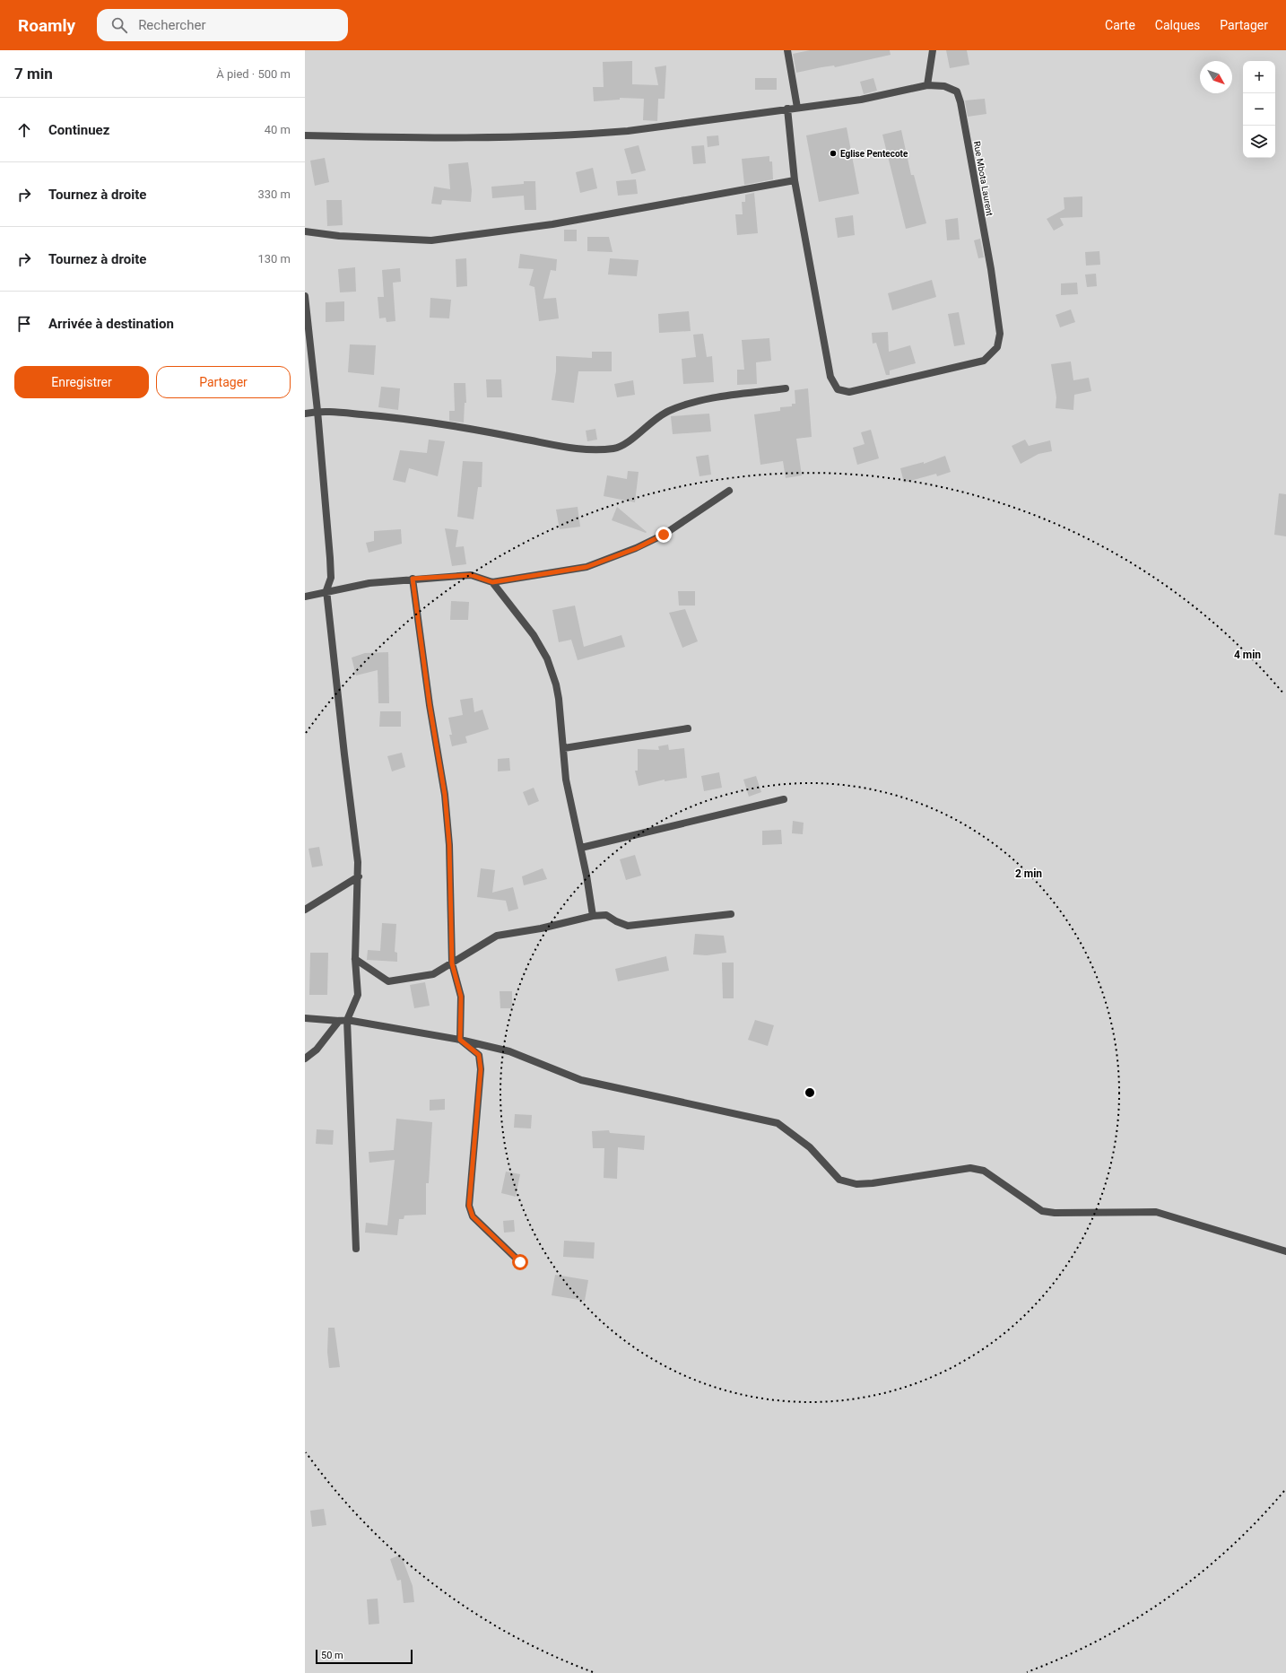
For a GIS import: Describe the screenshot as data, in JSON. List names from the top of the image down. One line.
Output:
{"streets":{"street":["Rue Mbota Laurent"]},"places":["Eglise Pentecote"],"scale_bar":"50 m","north":"bottom right","page":{"header":"Roamly","search":"Rechercher","nav":["Carte","Calques","Partager"],"heading":["7 min","À pied · 500 m"],"map_buttons":["+","−"],"list":[["Continuez","40 m"],["Tournez à droite","330 m"],["Tournez à droite","130 m"],"Arrivée à destination"],"buttons":["Enregistrer","Partager"],"scale":"50 m"},"rings":["4 min","2 min"]}
